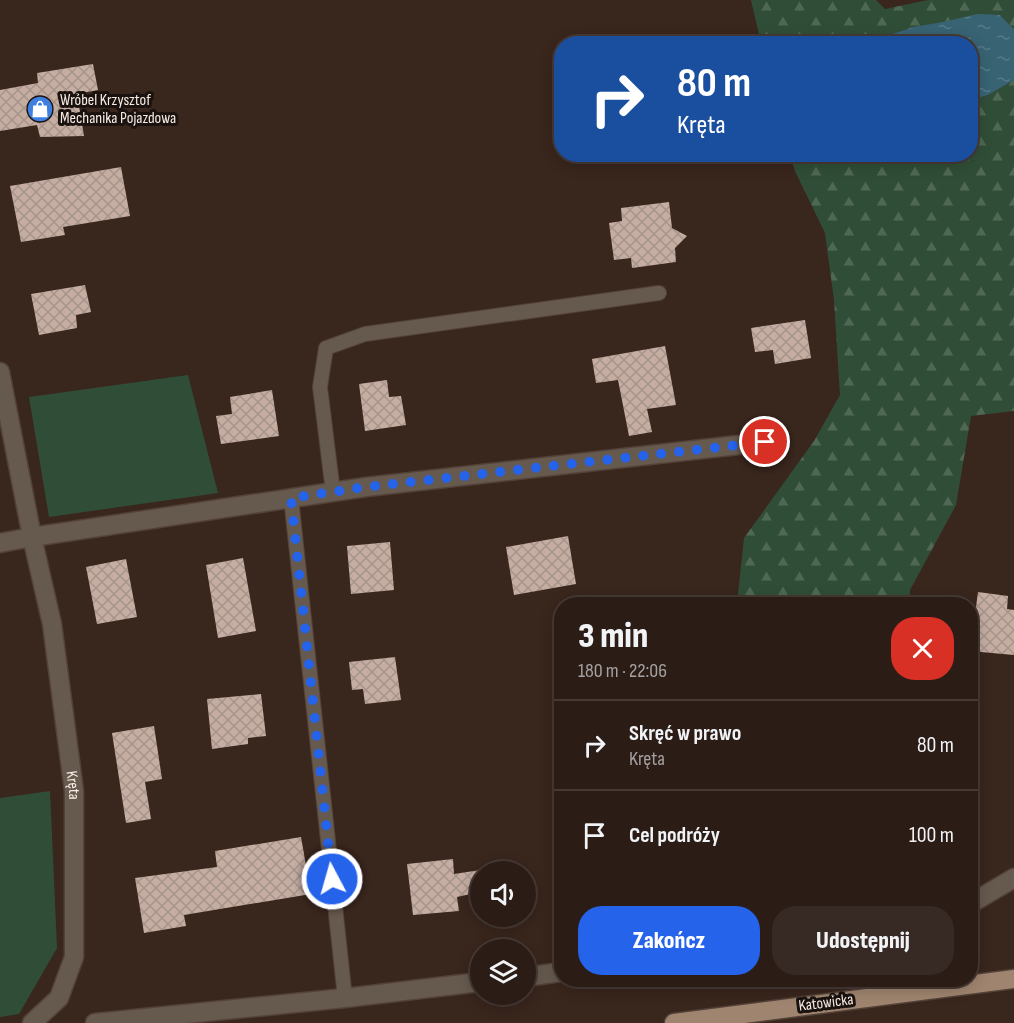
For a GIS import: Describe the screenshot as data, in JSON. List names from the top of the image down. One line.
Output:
{"streets":{"main road":["Katowicka"],"street":["Kręta"]},"places":{"shop":["Wróbel Krzysztof Mechanika Pojazdowa"]},"page":{"turn":["80 m","Kręta"],"heading":["3 min","180 m · 22:06"],"list":[{"name":"Skręć w prawo","note":"Kręta","value":"80 m"},{"name":"Cel podróży","value":"100 m"}],"buttons":["Zakończ","Udostępnij"]}}
